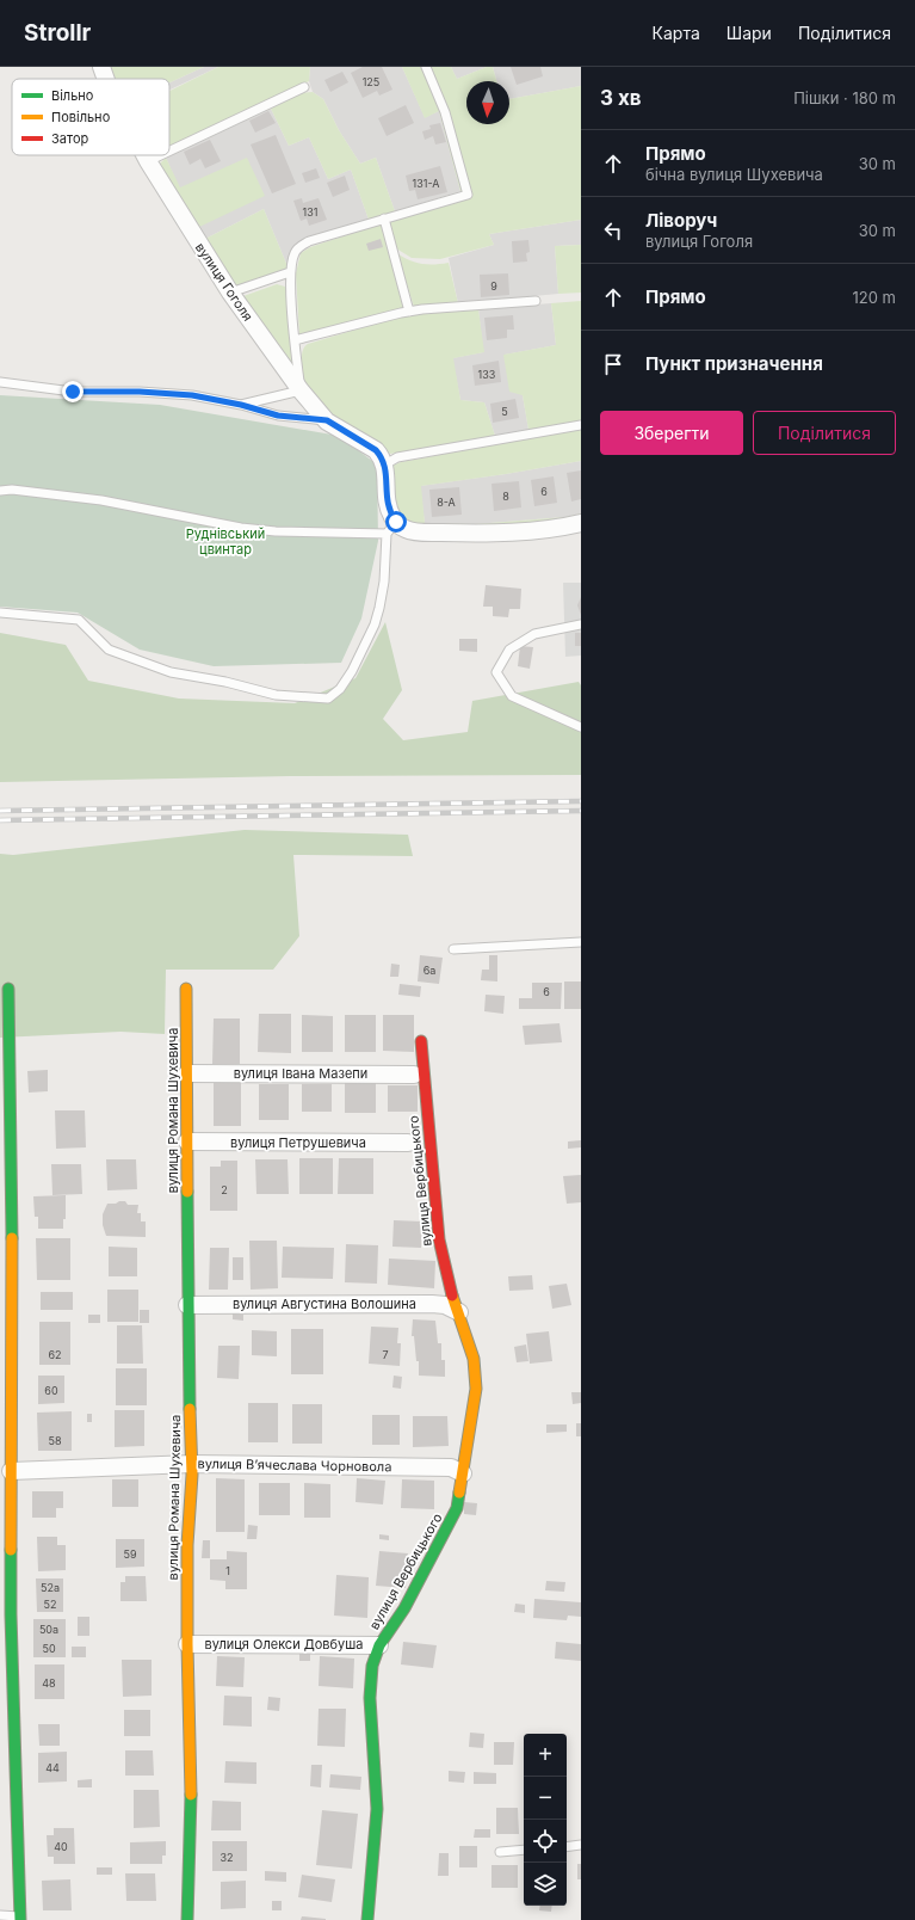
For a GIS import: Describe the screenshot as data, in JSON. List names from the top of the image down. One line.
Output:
{"streets":{"street":["вулиця Гоголя","вулиця Івана Мазепи","вулиця Романа Шухевича","вулиця Петрушевича","вулиця Вербицького","вулиця Августина Волошина","вулиця Вʼячеслава Чорновола","вулиця Олекси Довбуша"]},"crossings":[["вулиця Івана Мазепи","вулиця Романа Шухевича"],["вулиця Романа Шухевича","вулиця Петрушевича"],["вулиця Романа Шухевича","вулиця Августина Волошина"],["вулиця Романа Шухевича","вулиця Вʼячеслава Чорновола"],["вулиця Романа Шухевича","вулиця Олекси Довбуша"],["вулиця Вербицького","вулиця Августина Волошина"],["вулиця Вербицького","вулиця Вʼячеслава Чорновола"],["вулиця Вербицького","вулиця Олекси Довбуша"]],"parks":["Руднівський цвинтар"],"house_numbers":["125","131-А","131","9","133","5","6","8","8-А","6а","6","2","62","7","60","58","59","1","52а","52","50а","50","48","44","40","32"],"legend":["Вільно","Повільно","Затор"],"north":"bottom","page":{"header":"Strollr","nav":["Карта","Шари","Поділитися"],"heading":["3 хв","Пішки · 180 m"],"list":[["Прямо","бічна вулиця Шухевича","30 m"],["Ліворуч","вулиця Гоголя","30 m"],["Прямо","120 m"],"Пункт призначення"],"buttons":["Зберегти","Поділитися"],"map_buttons":["+","−"]}}
